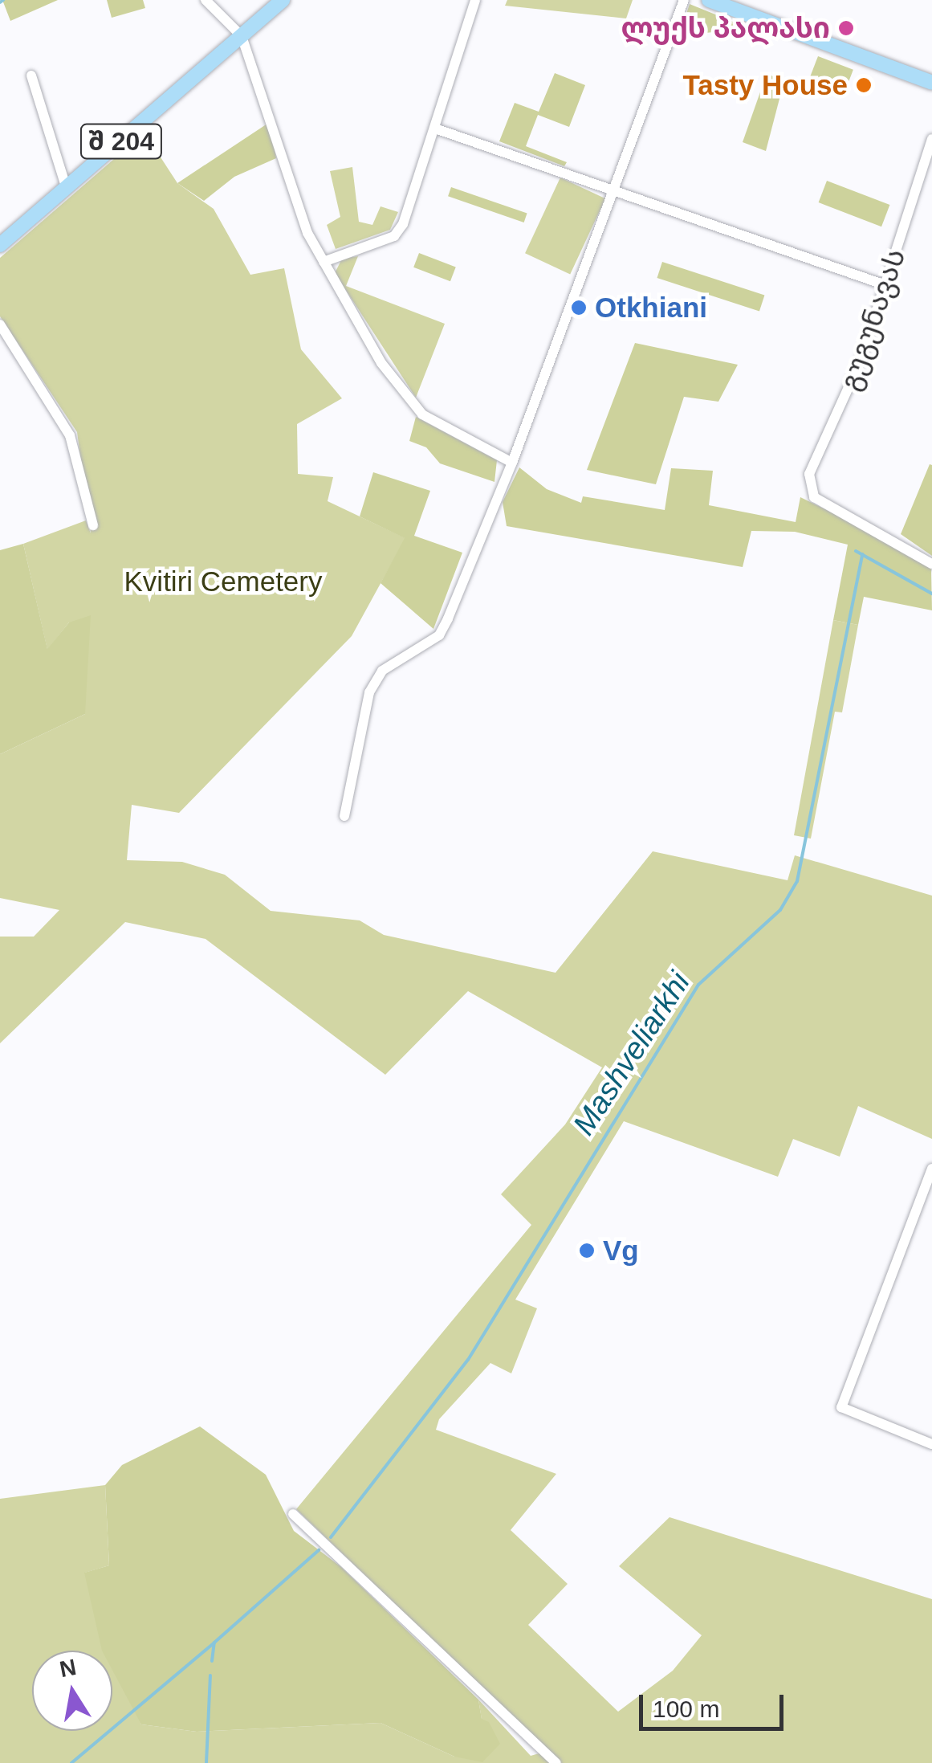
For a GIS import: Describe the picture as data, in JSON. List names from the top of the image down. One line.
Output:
{"streets":{"main road":["შ 204"],"street":["გუგუნავას"]},"water":["Mashveliarkhi"],"parks":["Kvitiri Cemetery"],"places":["ლუქს პალასი","Tasty House","Otkhiani","Vg"],"scale_bar":"100 m","north":"top"}
